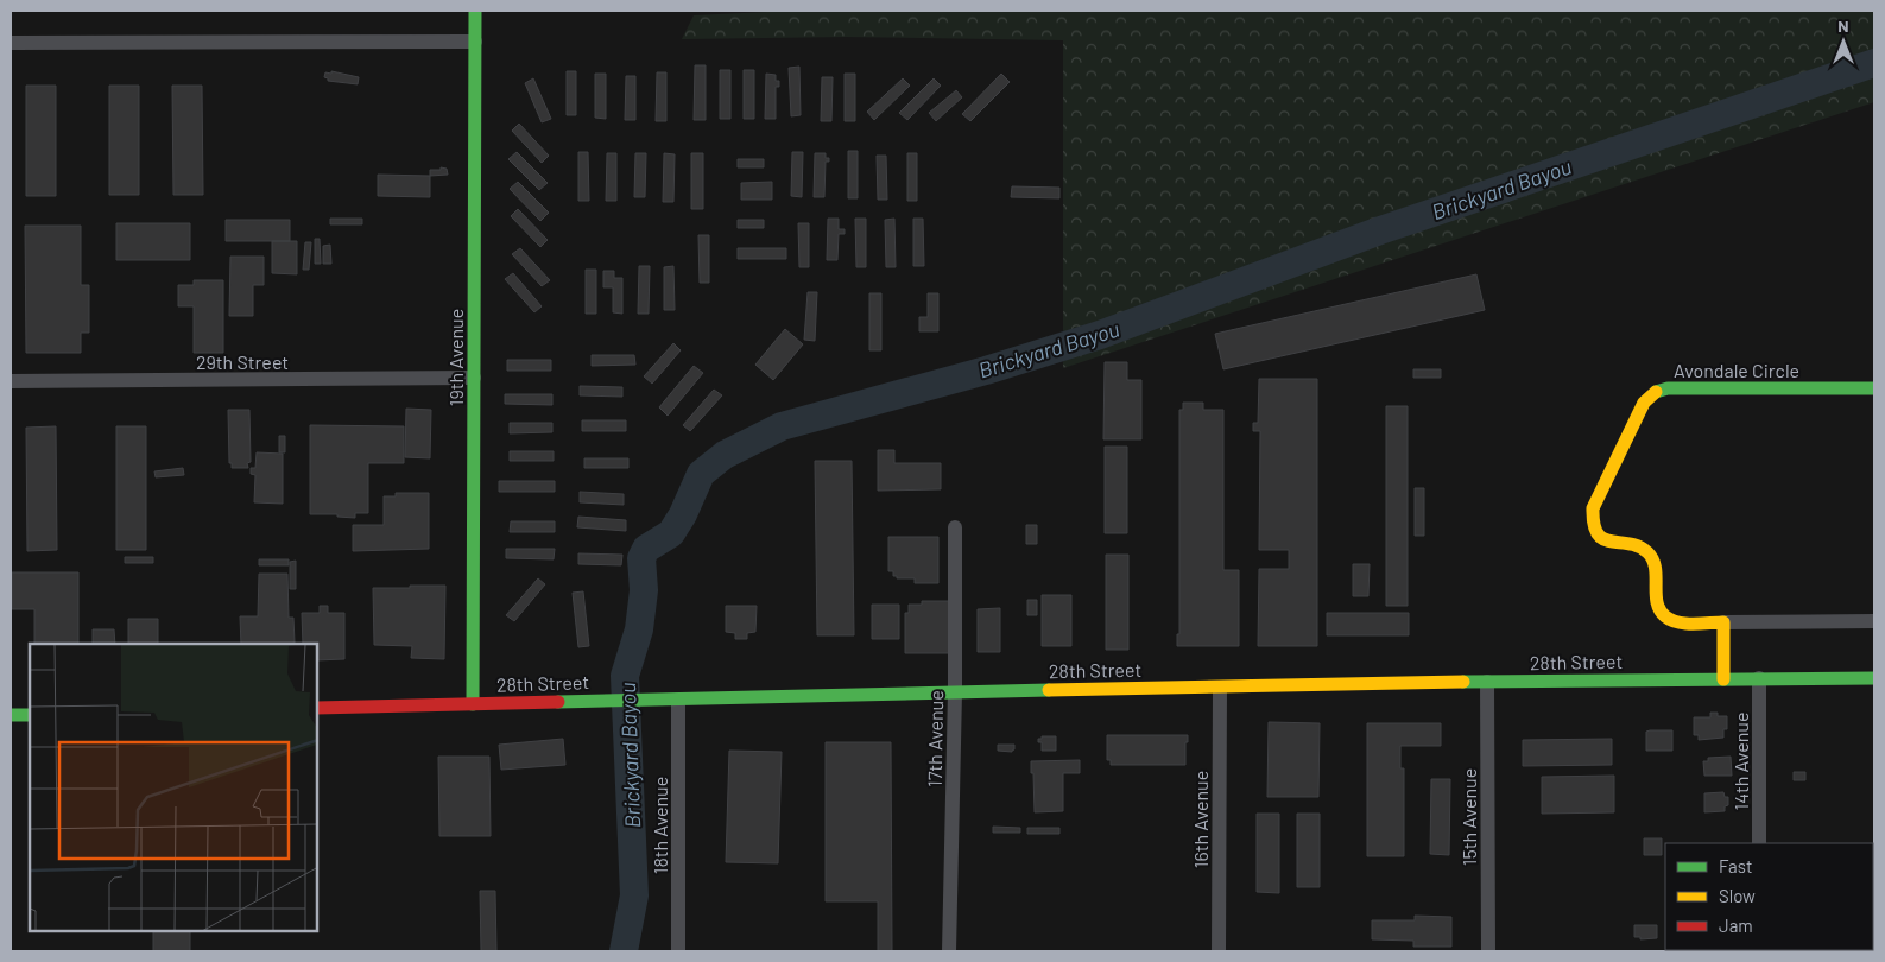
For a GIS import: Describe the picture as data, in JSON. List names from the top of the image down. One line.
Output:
{"streets":{"main road":["19th Avenue","Avondale Circle","28th Street"],"street":["29th Street","17th Avenue","14th Avenue","15th Avenue","16th Avenue","18th Avenue"]},"crossings":[["19th Avenue","29th Street"],["19th Avenue","28th Street"],["28th Street","17th Avenue"],["28th Street","14th Avenue"],["28th Street","15th Avenue"],["28th Street","16th Avenue"],["28th Street","18th Avenue"]],"water":["Brickyard Bayou"],"legend":["Fast","Slow","Jam"],"north":"top"}
